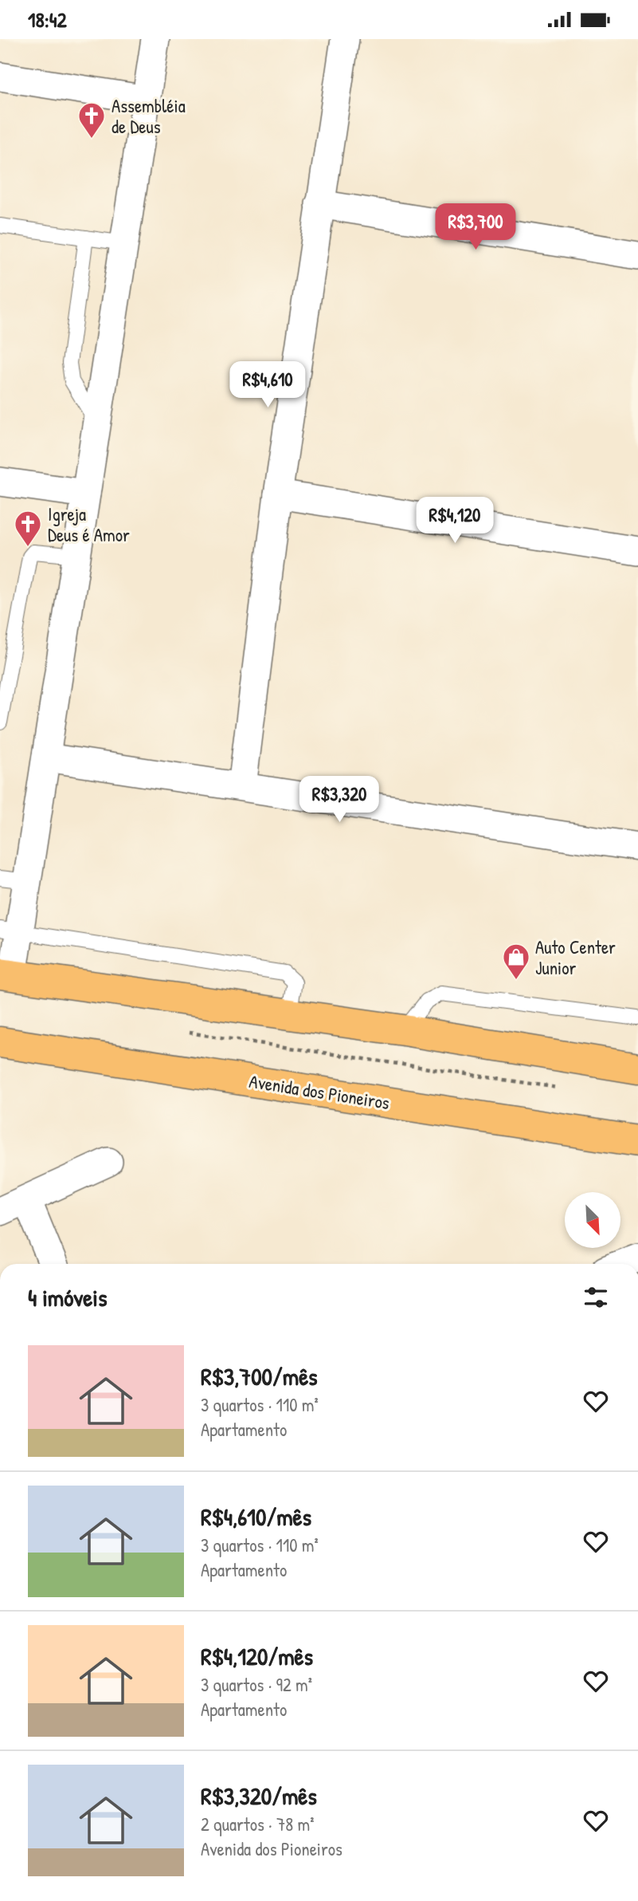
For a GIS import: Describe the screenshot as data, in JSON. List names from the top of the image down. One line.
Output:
{"streets":{"main road":["Avenida dos Pioneiros"]},"places":{"church":["Assembléia de Deus","Igreja Deus é Amor"],"shop":["Auto Center Junior"]},"north":"bottom right","page":{"status":"18:42","price":["R$3,700","R$4,610","R$4,120","R$3,320"],"heading":"4 imóveis","list":[{"name":"R$3,700/mês","note":"3 quartos · 110 m² · Apartamento"},{"name":"R$4,610/mês","note":"3 quartos · 110 m² · Apartamento"},{"name":"R$4,120/mês","note":"3 quartos · 92 m² · Apartamento"},{"name":"R$3,320/mês","note":"2 quartos · 78 m² · Avenida dos Pioneiros"}]}}
